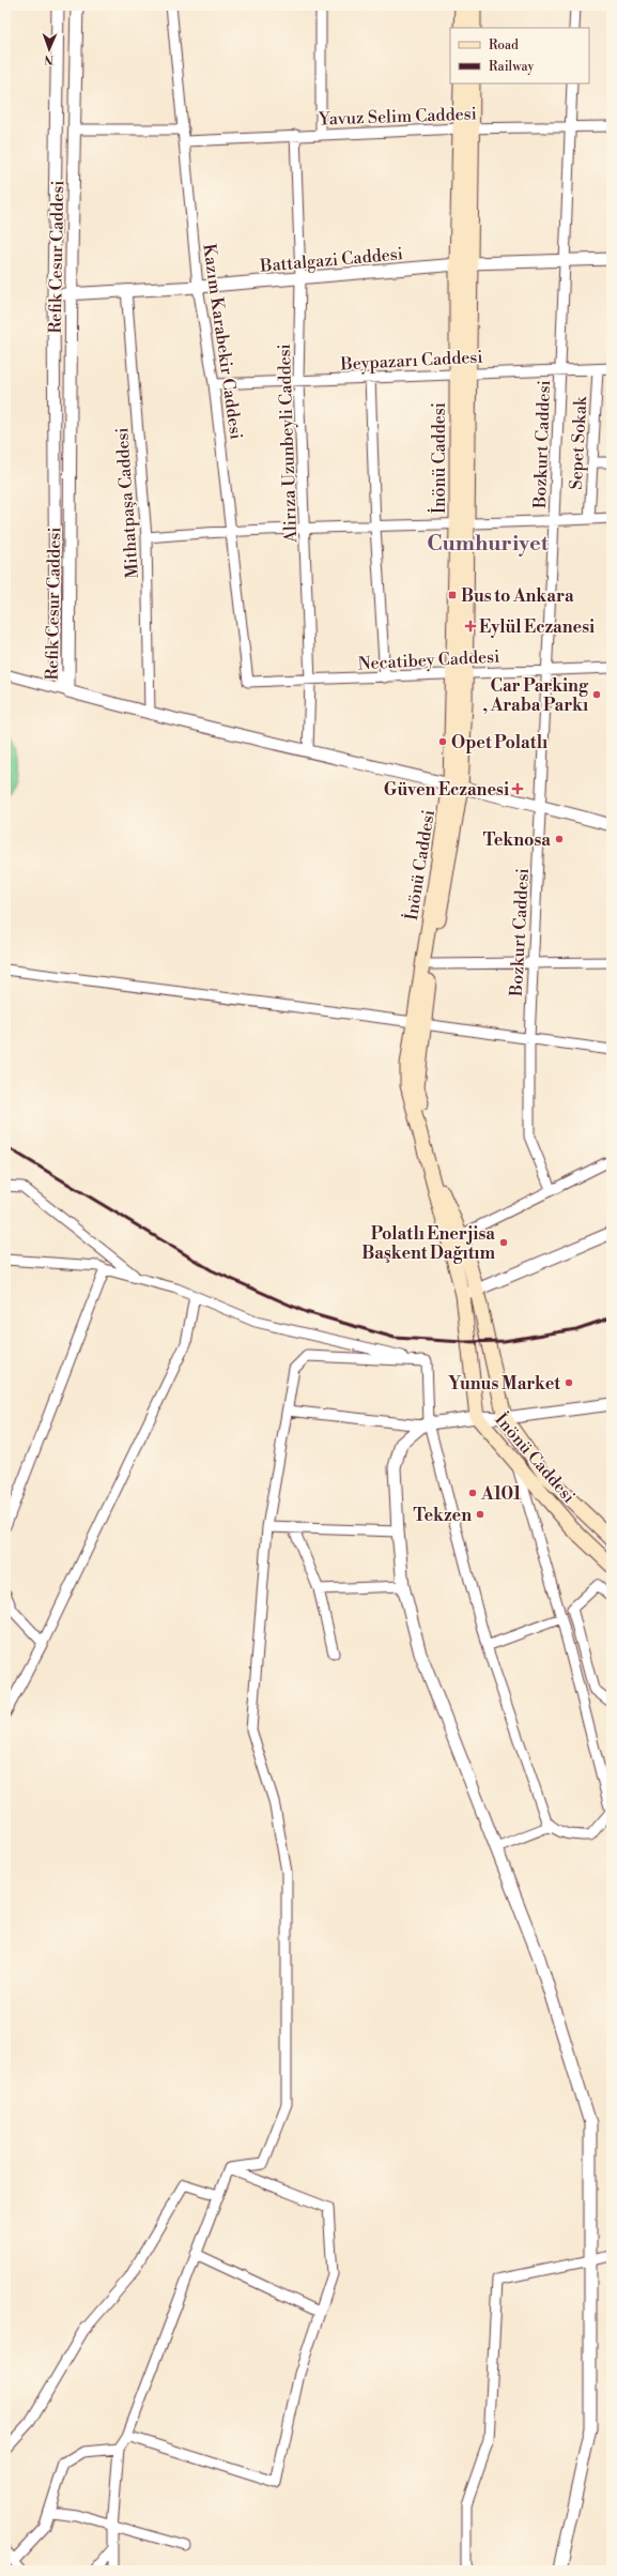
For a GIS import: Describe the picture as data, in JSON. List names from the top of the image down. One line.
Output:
{"streets":{"main road":["İnönü Caddesi"],"street":["Yavuz Selim Caddesi","Refik Cesur Caddesi","Battalgazi Caddesi","Kazım Karabekir Caddesi","Beypazarı Caddesi","Alirıza Uzunbeyli Caddesi","Sepet Sokak","Bozkurt Caddesi","Mithatpaşa Caddesi","Necatibey Caddesi"]},"crossings":[["Yavuz Selim Caddesi","Kazım Karabekir Caddesi"],["Yavuz Selim Caddesi","Alirıza Uzunbeyli Caddesi"],["Yavuz Selim Caddesi","Bozkurt Caddesi"],["Yavuz Selim Caddesi","İnönü Caddesi"],["Refik Cesur Caddesi","Battalgazi Caddesi"],["Battalgazi Caddesi","Kazım Karabekir Caddesi"],["Battalgazi Caddesi","Alirıza Uzunbeyli Caddesi"],["Battalgazi Caddesi","Bozkurt Caddesi"],["Battalgazi Caddesi","İnönü Caddesi"],["Battalgazi Caddesi","Mithatpaşa Caddesi"],["Kazım Karabekir Caddesi","Beypazarı Caddesi"],["Kazım Karabekir Caddesi","Necatibey Caddesi"],["Beypazarı Caddesi","Alirıza Uzunbeyli Caddesi"],["Beypazarı Caddesi","Sepet Sokak"],["Beypazarı Caddesi","Bozkurt Caddesi"],["Beypazarı Caddesi","İnönü Caddesi"],["Alirıza Uzunbeyli Caddesi","Necatibey Caddesi"],["Bozkurt Caddesi","Necatibey Caddesi"],["İnönü Caddesi","Necatibey Caddesi"]],"districts":["Cumhuriyet"],"places":{"transit":["Bus to Ankara"],"health":["Eylül Eczanesi","Güven Eczanesi"],"other":["Car Parking , Araba Parkı","Opet Polatlı","Teknosa","Polatlı Enerjisa Başkent Dağıtım","Yunus Market","A101","Tekzen"]},"legend":["Road","Railway"],"north":"bottom"}
